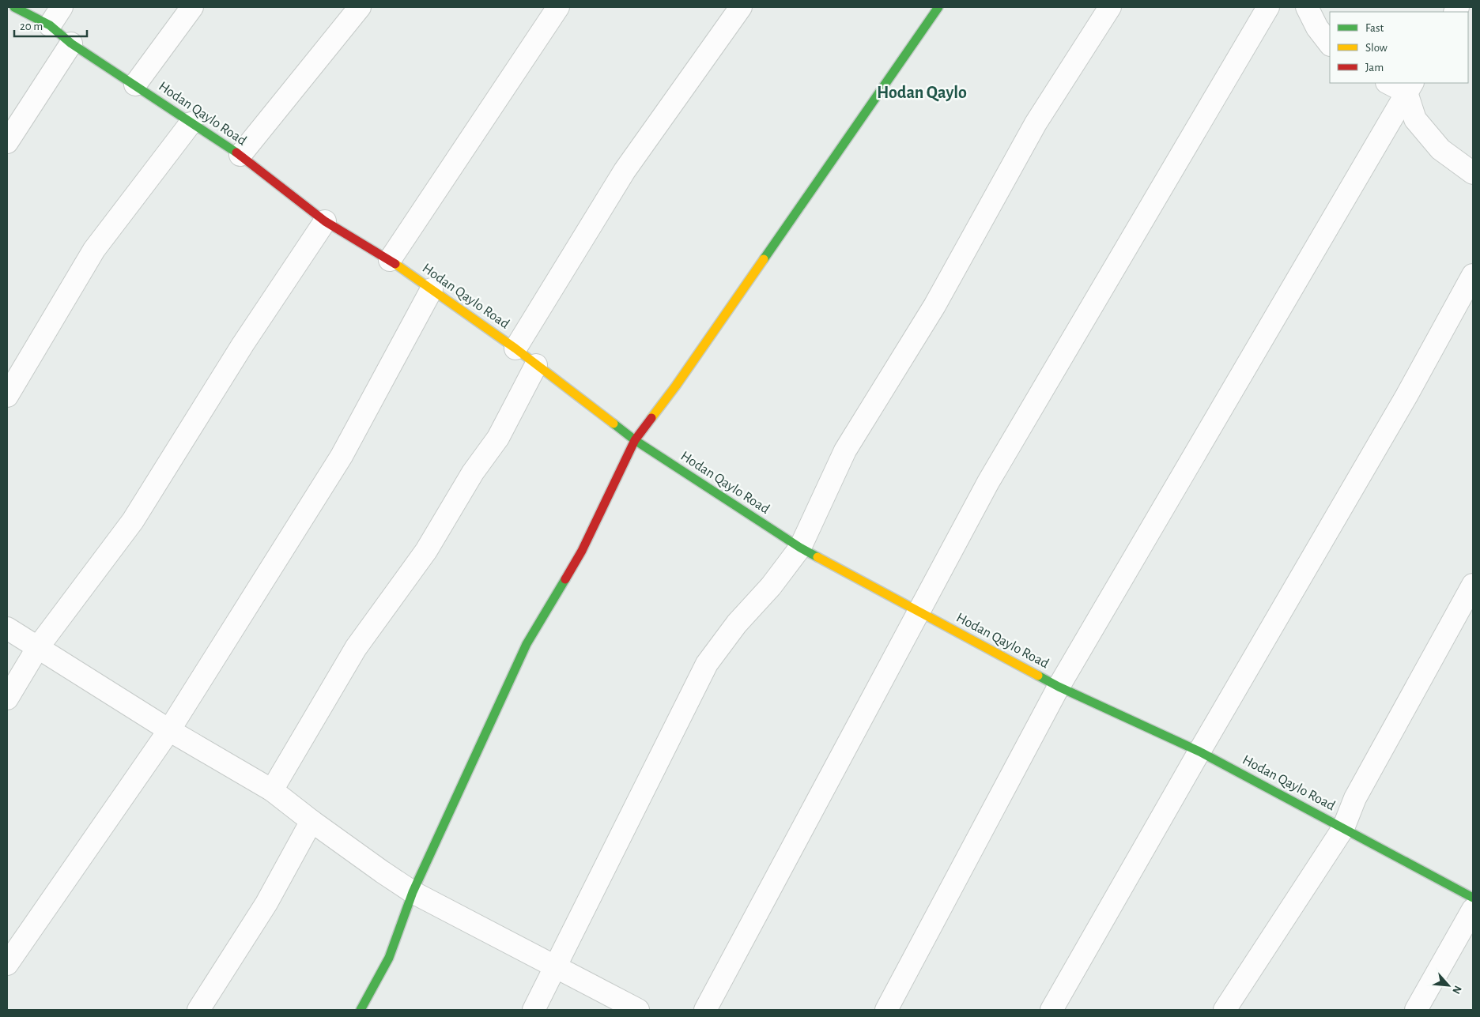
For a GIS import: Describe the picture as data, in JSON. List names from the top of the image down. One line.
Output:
{"streets":{"street":["Hodan Qaylo Road"]},"districts":["Hodan Qaylo"],"legend":["Fast","Slow","Jam"],"scale_bar":"20 m","north":"bottom right"}
